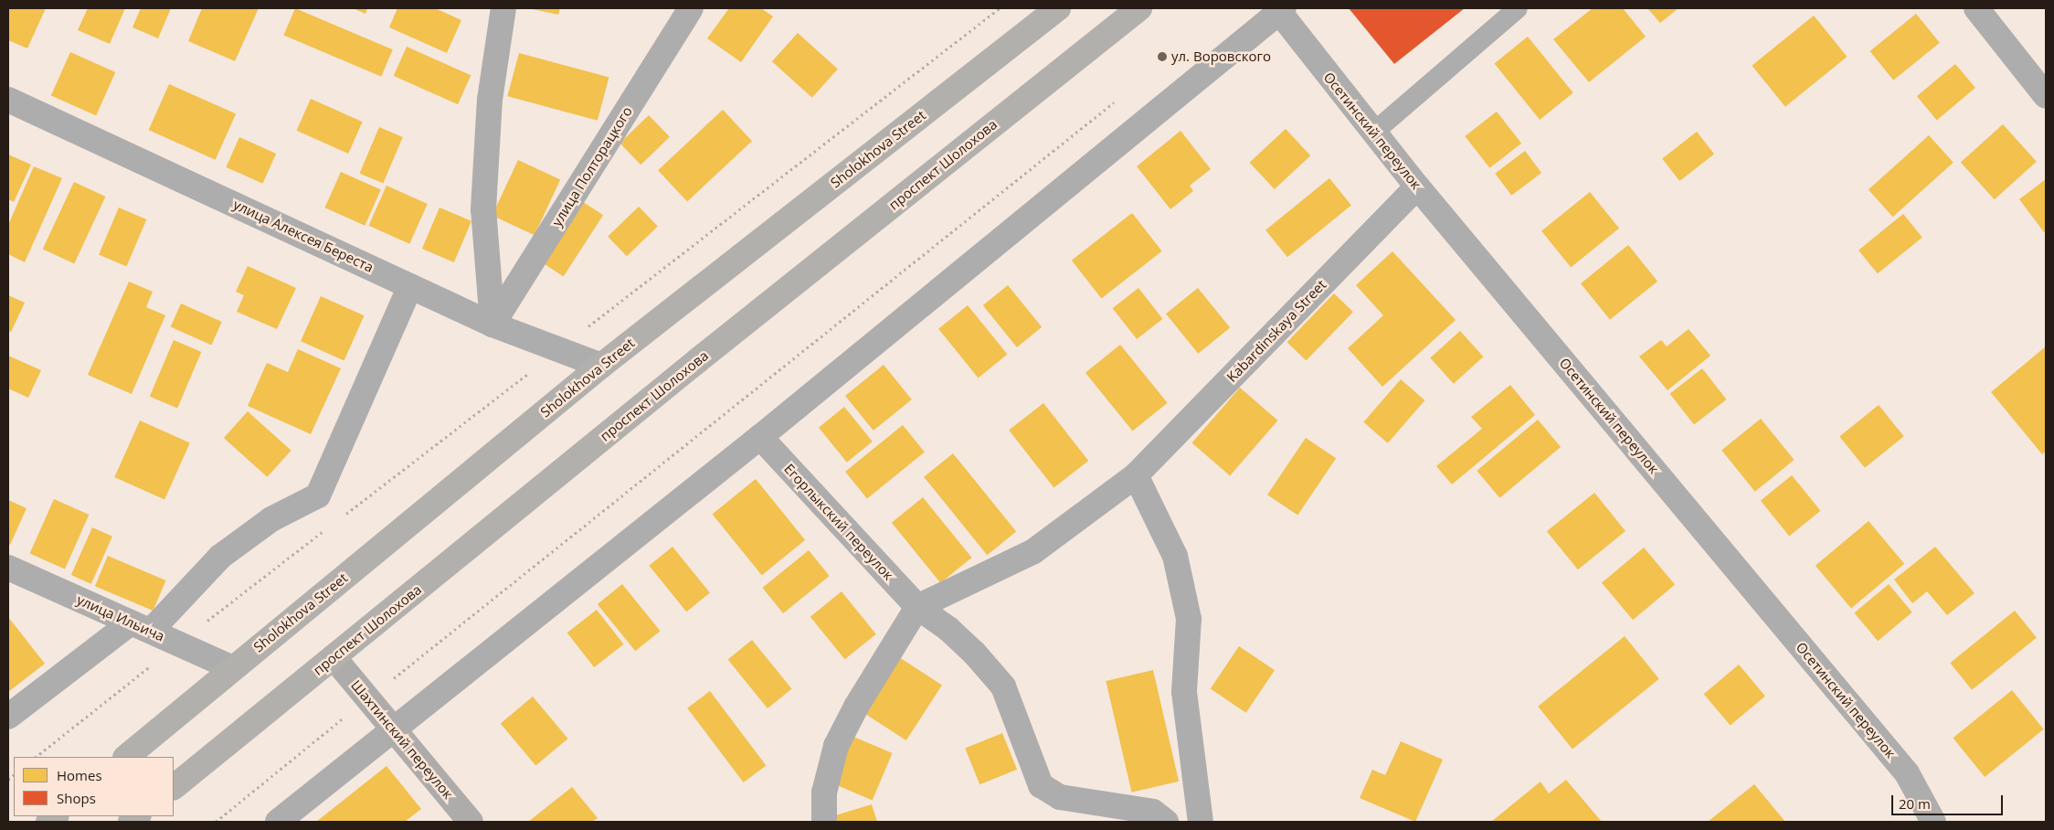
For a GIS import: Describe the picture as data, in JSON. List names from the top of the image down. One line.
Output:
{"streets":{"main road":["Sholokhova Street","проспект Шолохова"],"street":["Осетинский переулок","улица Полторацкого","улица Алексея Береста","Kabardinskaya Street","Егорлыкский переулок","улица Ильича","Шахтинский переулок"]},"crossings":[["Осетинский переулок","Kabardinskaya Street"],["Sholokhova Street","улица Алексея Береста"],["Sholokhova Street","улица Ильича"],["проспект Шолохова","Шахтинский переулок"],["улица Полторацкого","улица Алексея Береста"],["Kabardinskaya Street","Егорлыкский переулок"]],"places":["ул. Воровского"],"legend":["Homes","Shops"],"scale_bar":"20 m"}
